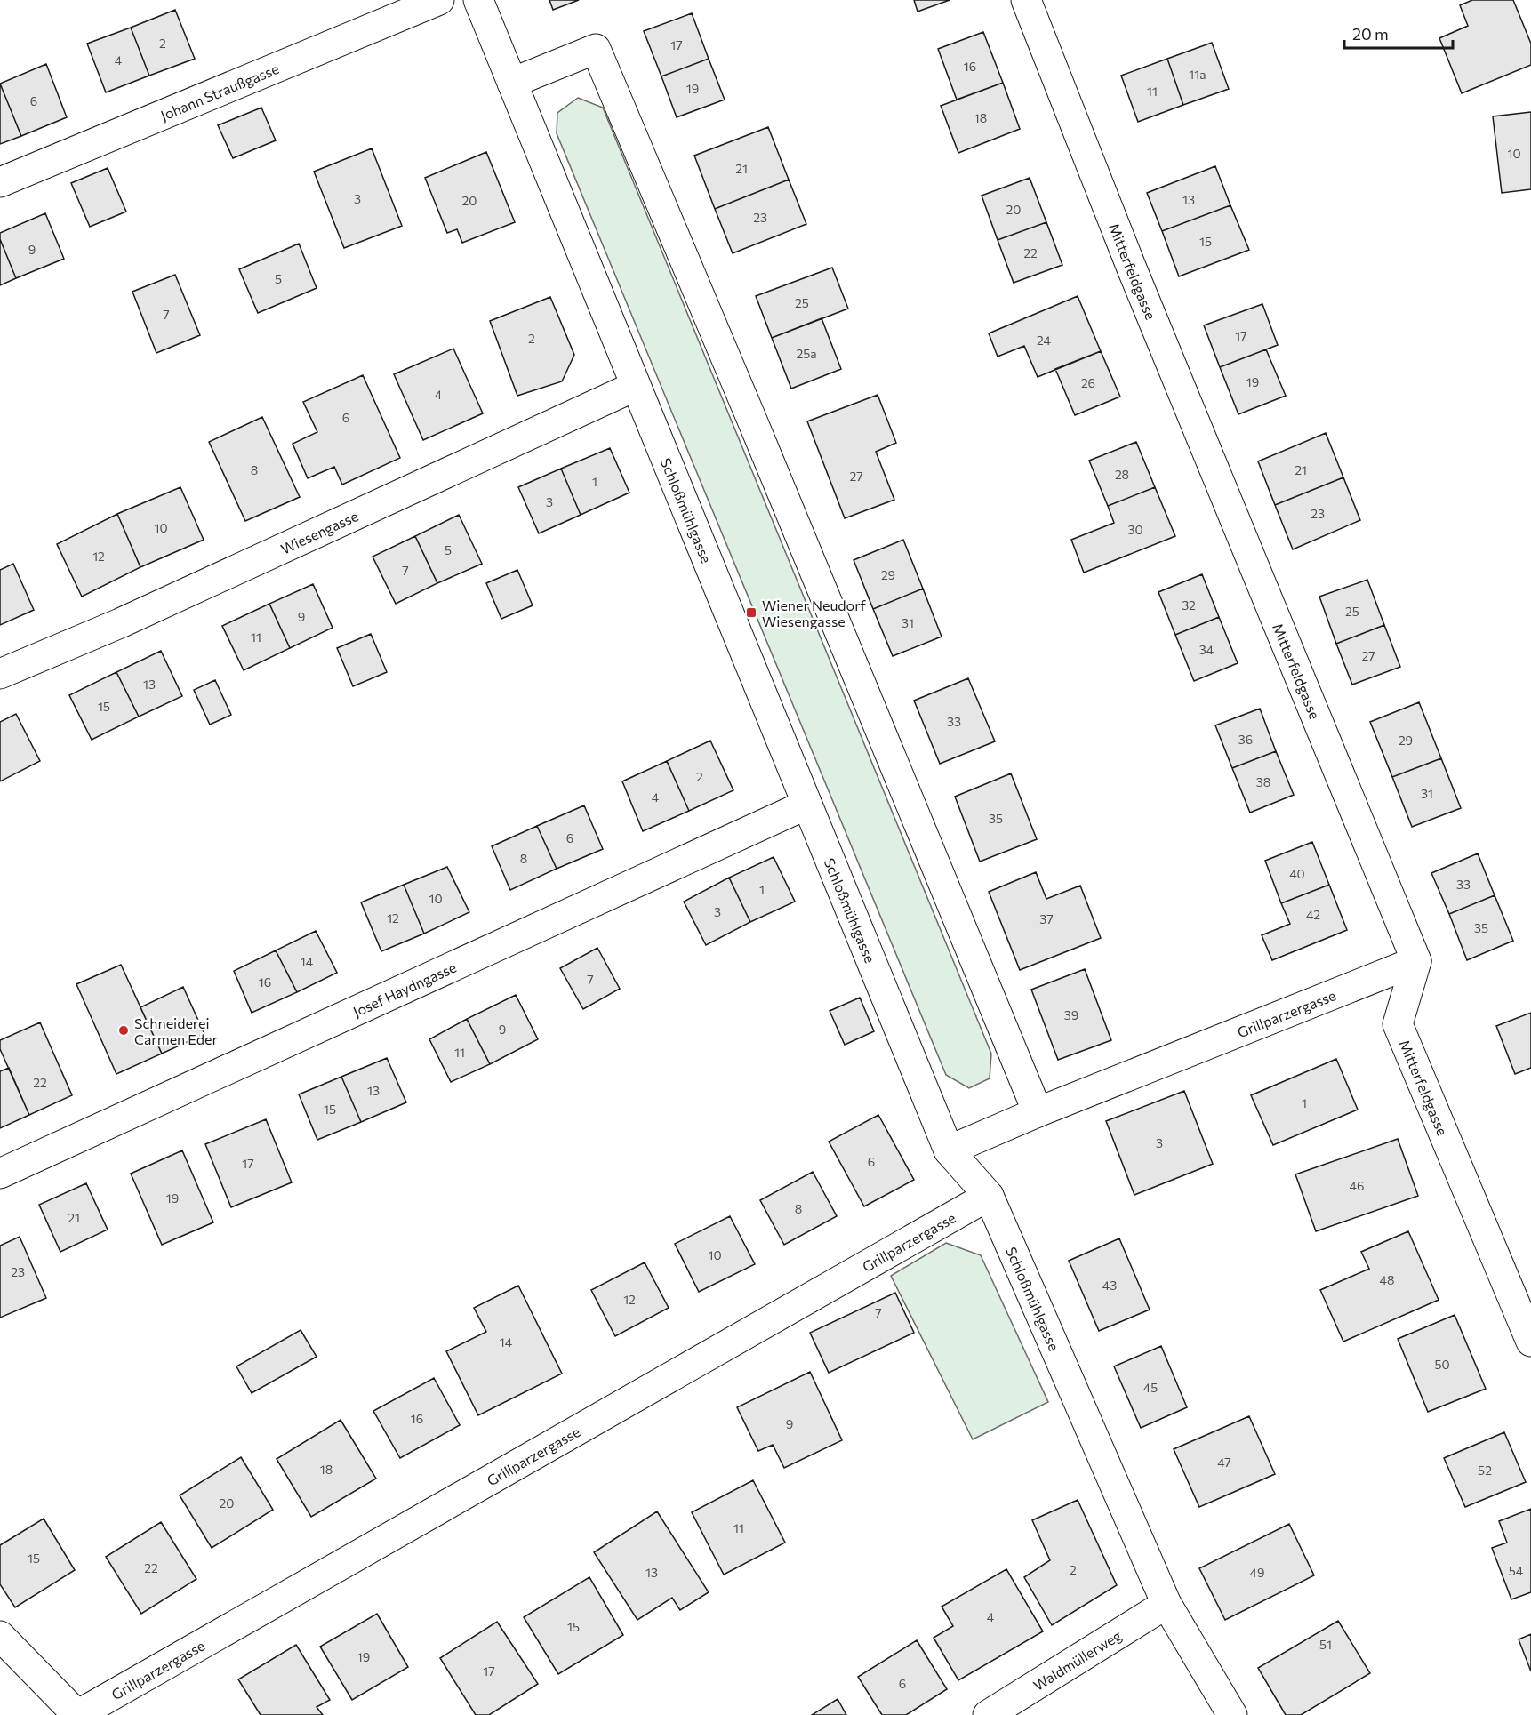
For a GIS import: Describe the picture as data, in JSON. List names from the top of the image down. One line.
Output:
{"streets":{"street":["Johann Straußgasse","Mitterfeldgasse","Schloßmühlgasse","Wiesengasse","Josef Haydngasse","Grillparzergasse","Waldmüllerweg"]},"crossings":[["Mitterfeldgasse","Grillparzergasse"],["Schloßmühlgasse","Wiesengasse"],["Schloßmühlgasse","Josef Haydngasse"],["Schloßmühlgasse","Grillparzergasse"],["Schloßmühlgasse","Waldmüllerweg"]],"places":{"transit":["Wiener Neudorf Wiesengasse"],"other":["Schneiderei Carmen Eder"]},"house_numbers":["2","17","4","16","11a","19","11","6","18","10","21","3","13","20","20","23","15","9","22","5","25","7","17","2","24","25a","19","26","4","6","8","21","28","27","1","3","23","10","30","5","12","7","29","32","25","9","31","11","34","27","13","15","33","36","29","2","38","31","4","35","6","8","40","33","1","10","3","42","12","37","35","14","7","16","39","9","11","22","13","1","15","3","6","17","46","19","8","21","10","23","48","43","12","7","14","50","45","16","9","47","18","52","20","11","15","22","2","54","13","49","4","15","51","19","17","6"],"scale_bar":"20 m"}
